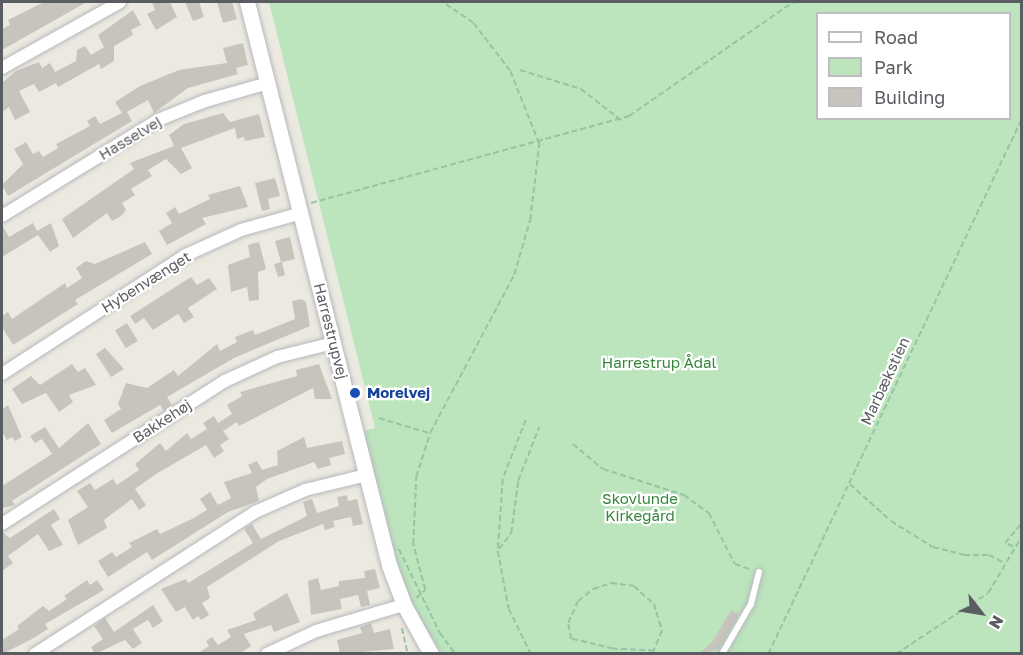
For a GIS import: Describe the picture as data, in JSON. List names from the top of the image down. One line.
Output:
{"streets":{"street":["Hasselvej","Hybenvænget","Harrestrupvej","Bakkehøj"],"path":["Marbækstien"]},"crossings":[["Hasselvej","Harrestrupvej"],["Hybenvænget","Harrestrupvej"],["Harrestrupvej","Bakkehøj"]],"parks":["Harrestrup Ådal","Skovlunde Kirkegård"],"places":["Morelvej"],"legend":["Road","Park","Building"],"north":"bottom right"}
